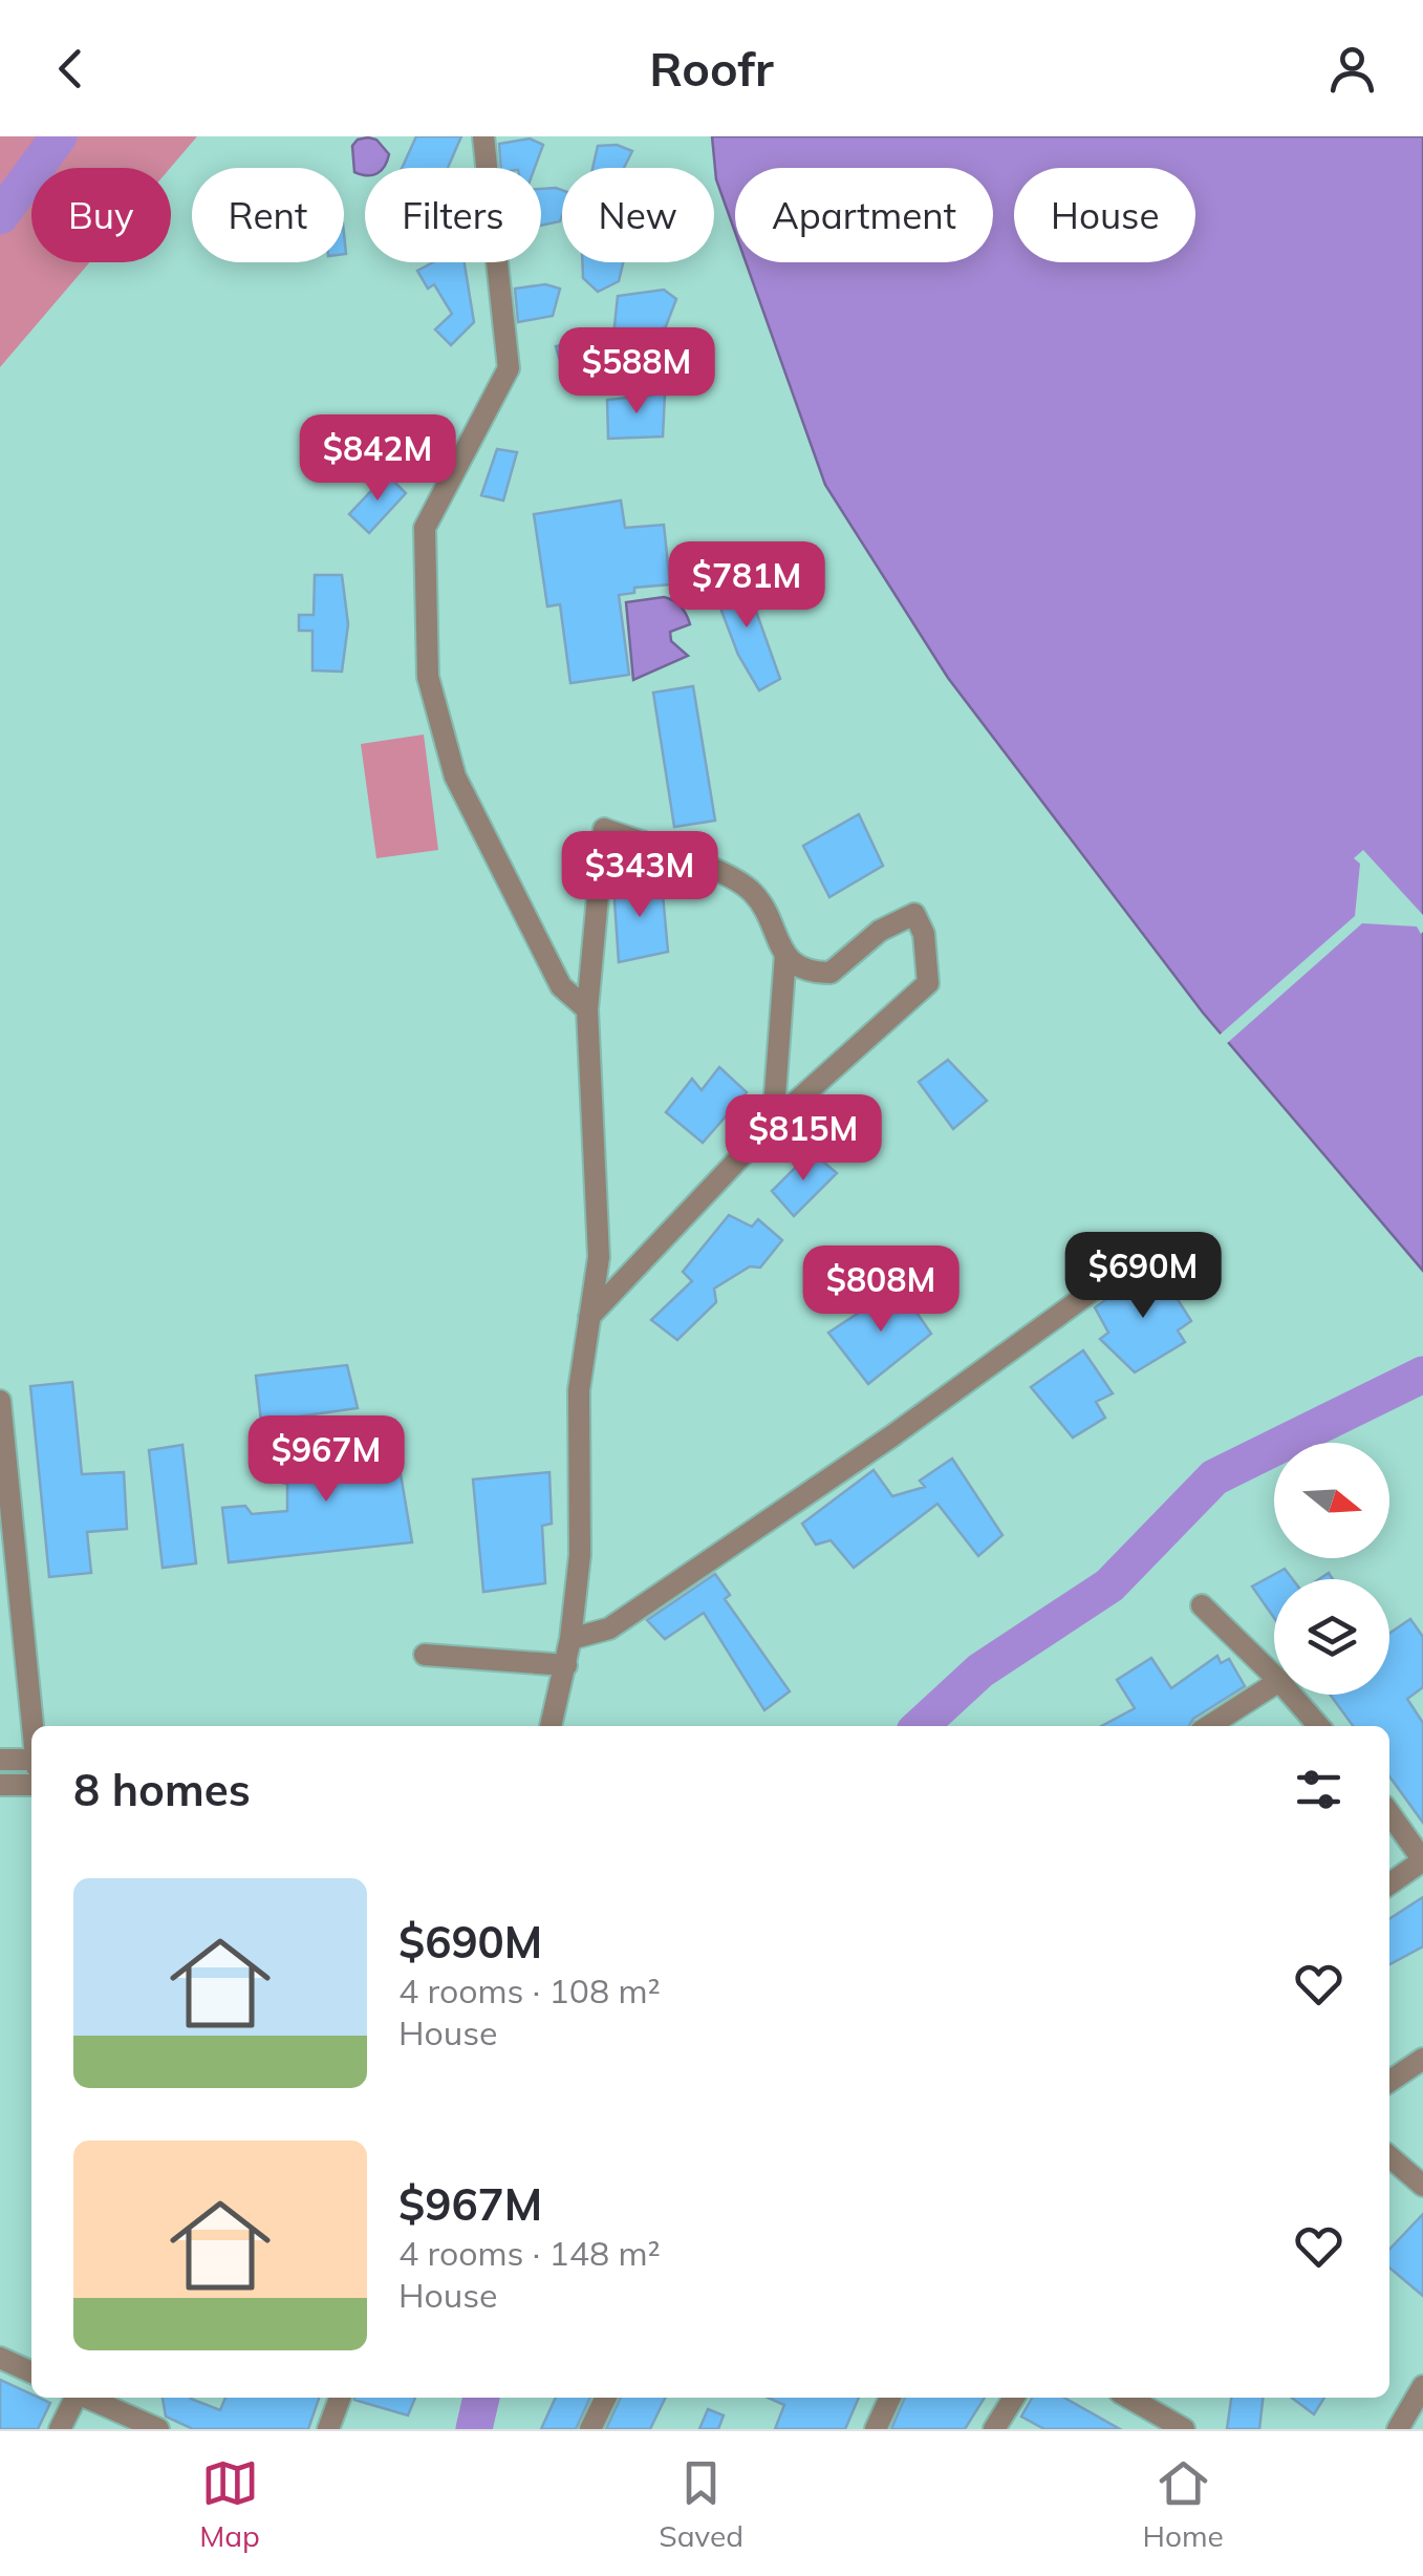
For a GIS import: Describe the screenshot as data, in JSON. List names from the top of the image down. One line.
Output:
{"north":"right","page":{"header":"Roofr","chip":["Buy","Rent","Filters","New","Apartment","House"],"price":["$588M","$842M","$781M","$343M","$815M","$690M","$808M","$967M"],"heading":"8 homes","list":[{"name":"$690M","note":"4 rooms · 108 m² · House"},{"name":"$967M","note":"4 rooms · 148 m² · House"}],"tabs":["Map","Saved","Home"]}}
